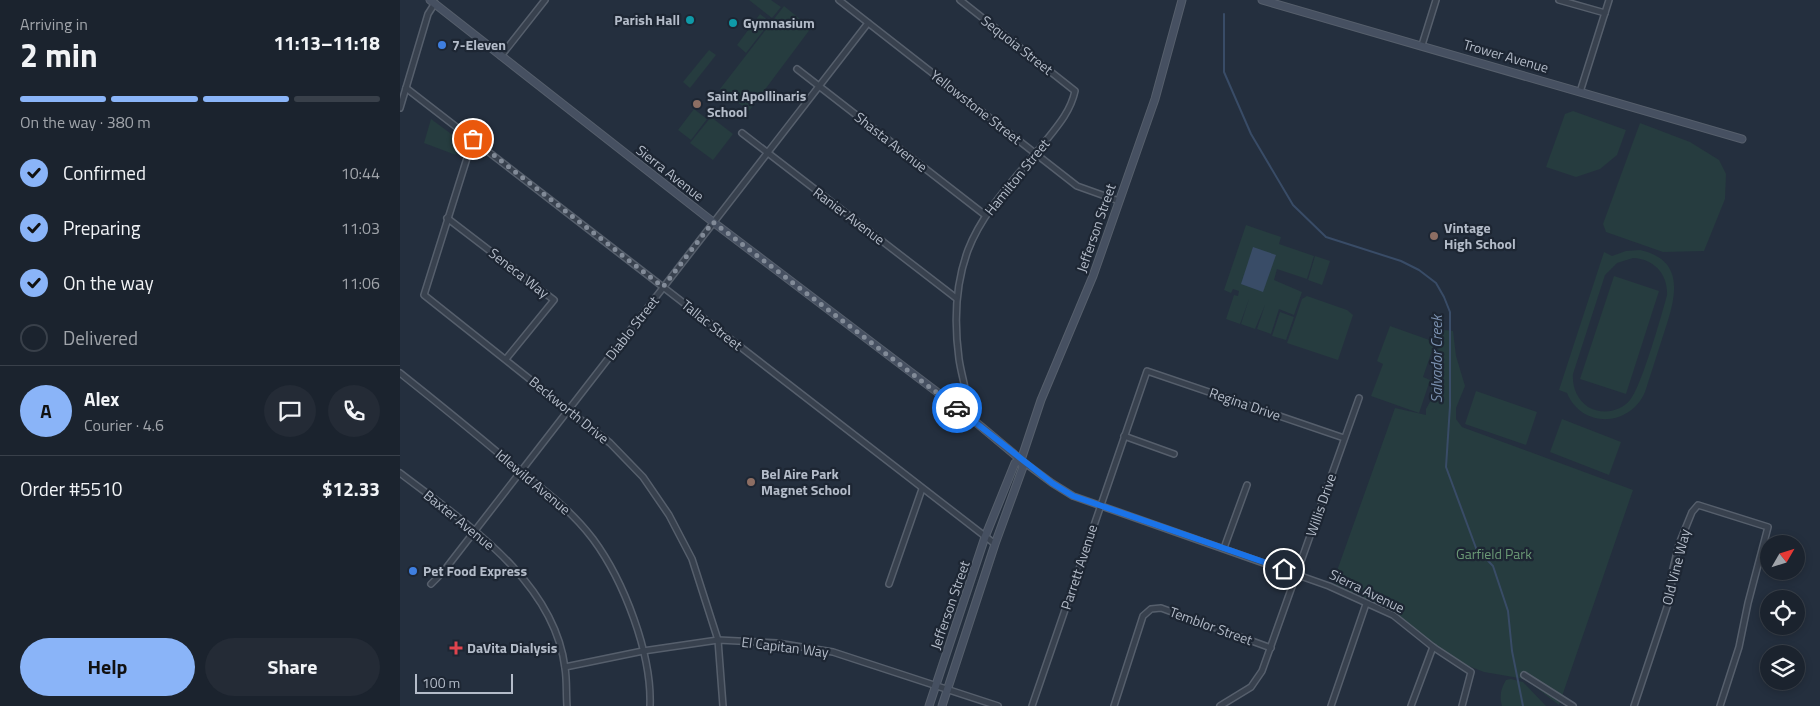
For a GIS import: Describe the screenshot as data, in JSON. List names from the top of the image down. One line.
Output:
{"streets":{"street":["Sequoia Street","Trower Avenue","Yellowstone Street","Shasta Avenue","Sierra Avenue","Hamilton Street","Ranier Avenue","Jefferson Street","Seneca Way","Tallac Street","Diablo Street","Regina Drive","Beckworth Drive","Idlewild Avenue","Willis Drive","Baxter Avenue","Parrett Avenue","Old Vine Way","Temblor Street","El Capitan Way"]},"crossings":[["Sequoia Street","Hamilton Street"],["Yellowstone Street","Hamilton Street"],["Yellowstone Street","Jefferson Street"],["Yellowstone Street","Diablo Street"],["Shasta Avenue","Hamilton Street"],["Shasta Avenue","Diablo Street"],["Sierra Avenue","Hamilton Street"],["Sierra Avenue","Jefferson Street"],["Sierra Avenue","Diablo Street"],["Sierra Avenue","Willis Drive"],["Sierra Avenue","Parrett Avenue"],["Hamilton Street","Ranier Avenue"],["Ranier Avenue","Diablo Street"],["Jefferson Street","Tallac Street"],["Jefferson Street","El Capitan Way"],["Seneca Way","Beckworth Drive"],["Tallac Street","Diablo Street"],["Tallac Street","Beckworth Drive"],["Diablo Street","Beckworth Drive"],["Diablo Street","Idlewild Avenue"],["Diablo Street","Baxter Avenue"],["Regina Drive","Willis Drive"],["Regina Drive","Parrett Avenue"],["Beckworth Drive","El Capitan Way"],["Idlewild Avenue","El Capitan Way"],["Willis Drive","Temblor Street"],["Baxter Avenue","El Capitan Way"]],"water":["Salvador Creek"],"parks":["Garfield Park"],"places":{"other":["Parish Hall","Gymnasium","7-Eleven","Saint Apollinaris School","Vintage High School","Bel Aire Park Magnet School","Pet Food Express"],"health":["DaVita Dialysis"]},"scale_bar":"100 m","north":"top right","page":{"heading":["2 min","Arriving in","11:13–11:18"],"panel":["Alex","Courier · 4.6","Order #5510","$12.33"],"bar":"On the way · 380 m","list":[["Confirmed","10:44"],["Preparing","11:03"],["On the way","11:06"],"Delivered"],"round":"A","buttons":["Help","Share"],"scale":"100 m"}}
